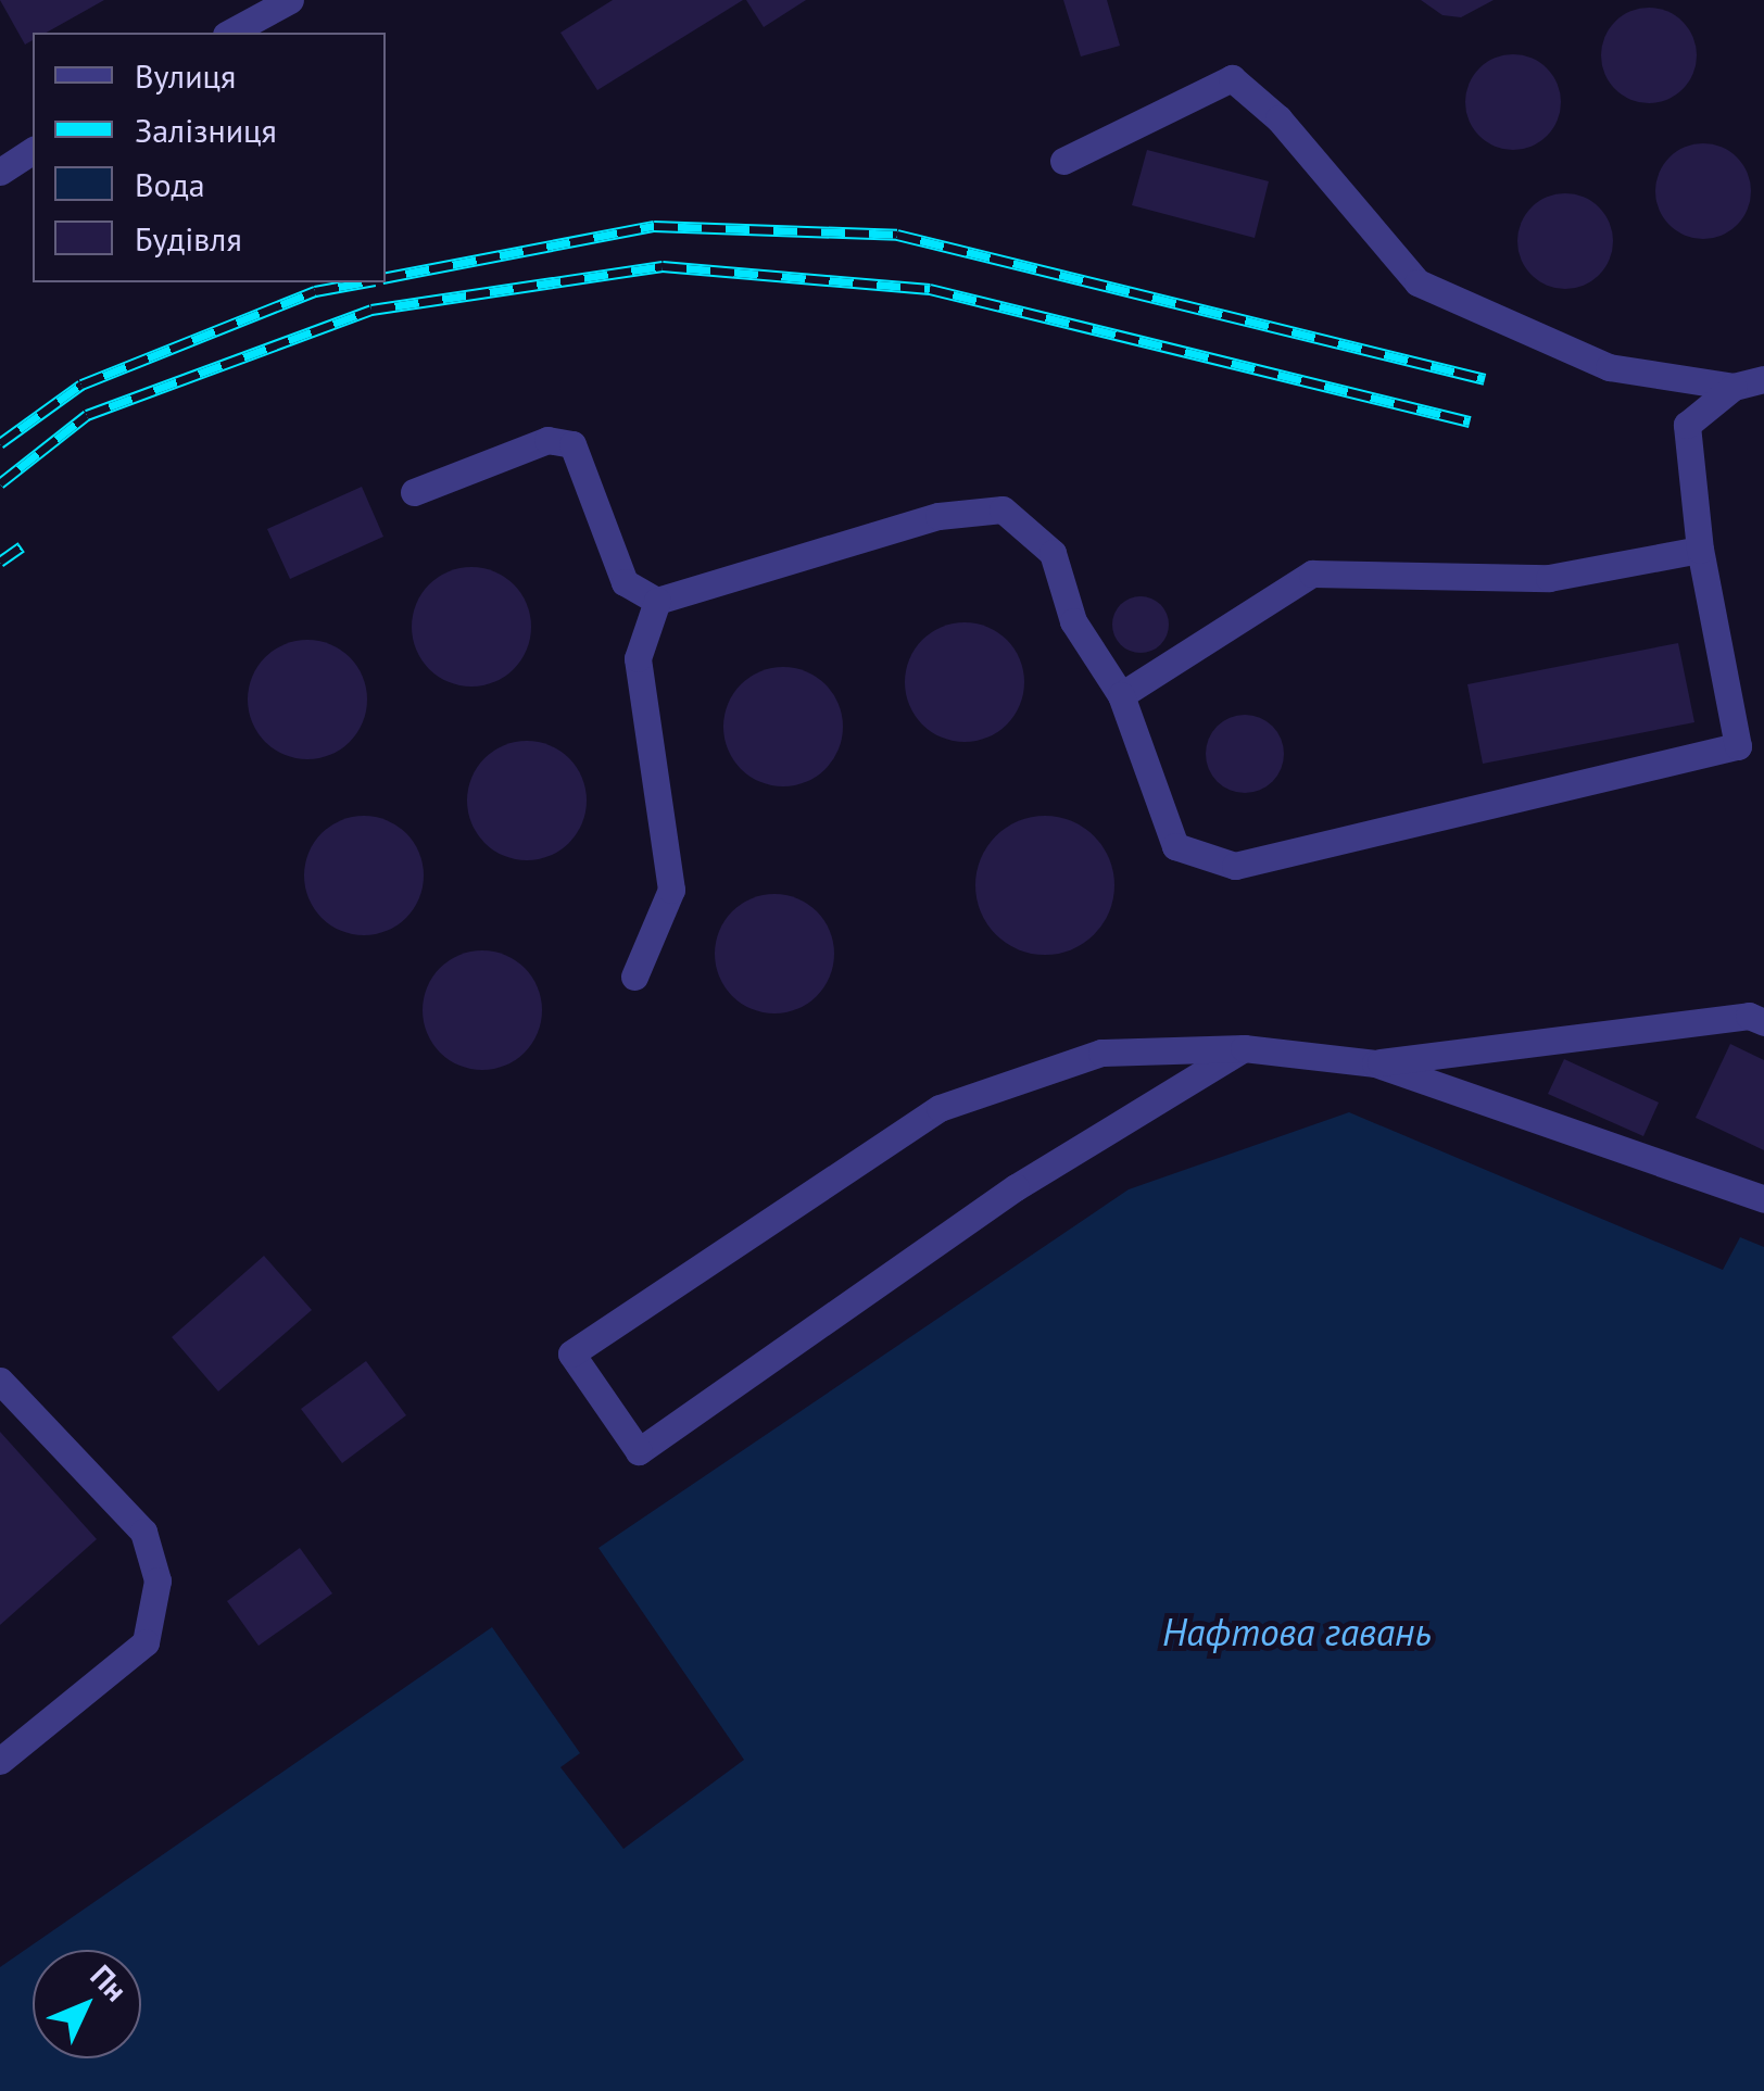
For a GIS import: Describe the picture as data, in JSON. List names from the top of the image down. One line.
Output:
{"water":["Нафтова гавань"],"legend":["Вулиця","Залізниця","Вода","Будівля"],"north":"top right"}
